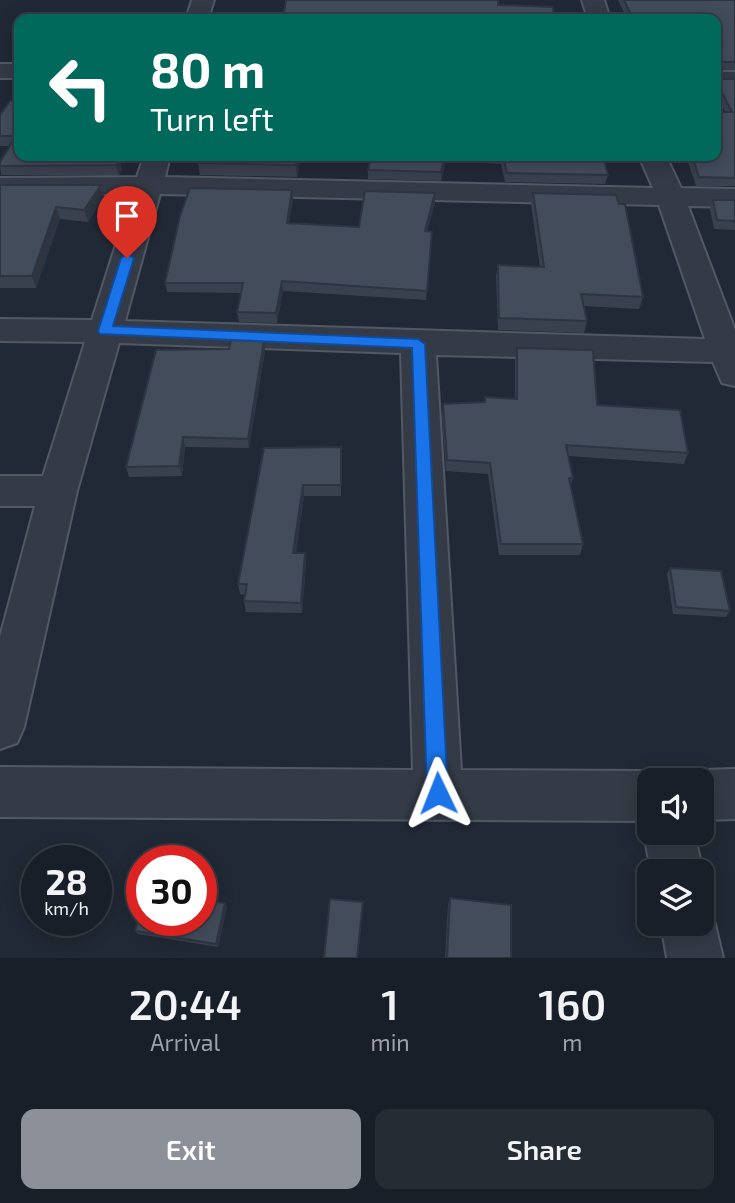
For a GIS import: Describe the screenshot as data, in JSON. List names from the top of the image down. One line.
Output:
{"page":{"turn":["80 m","Turn left"],"speed":"28 km/h","limit":"30","eta":["20:44","Arrival","1","min","160","m"],"buttons":["Exit","Share"]}}
